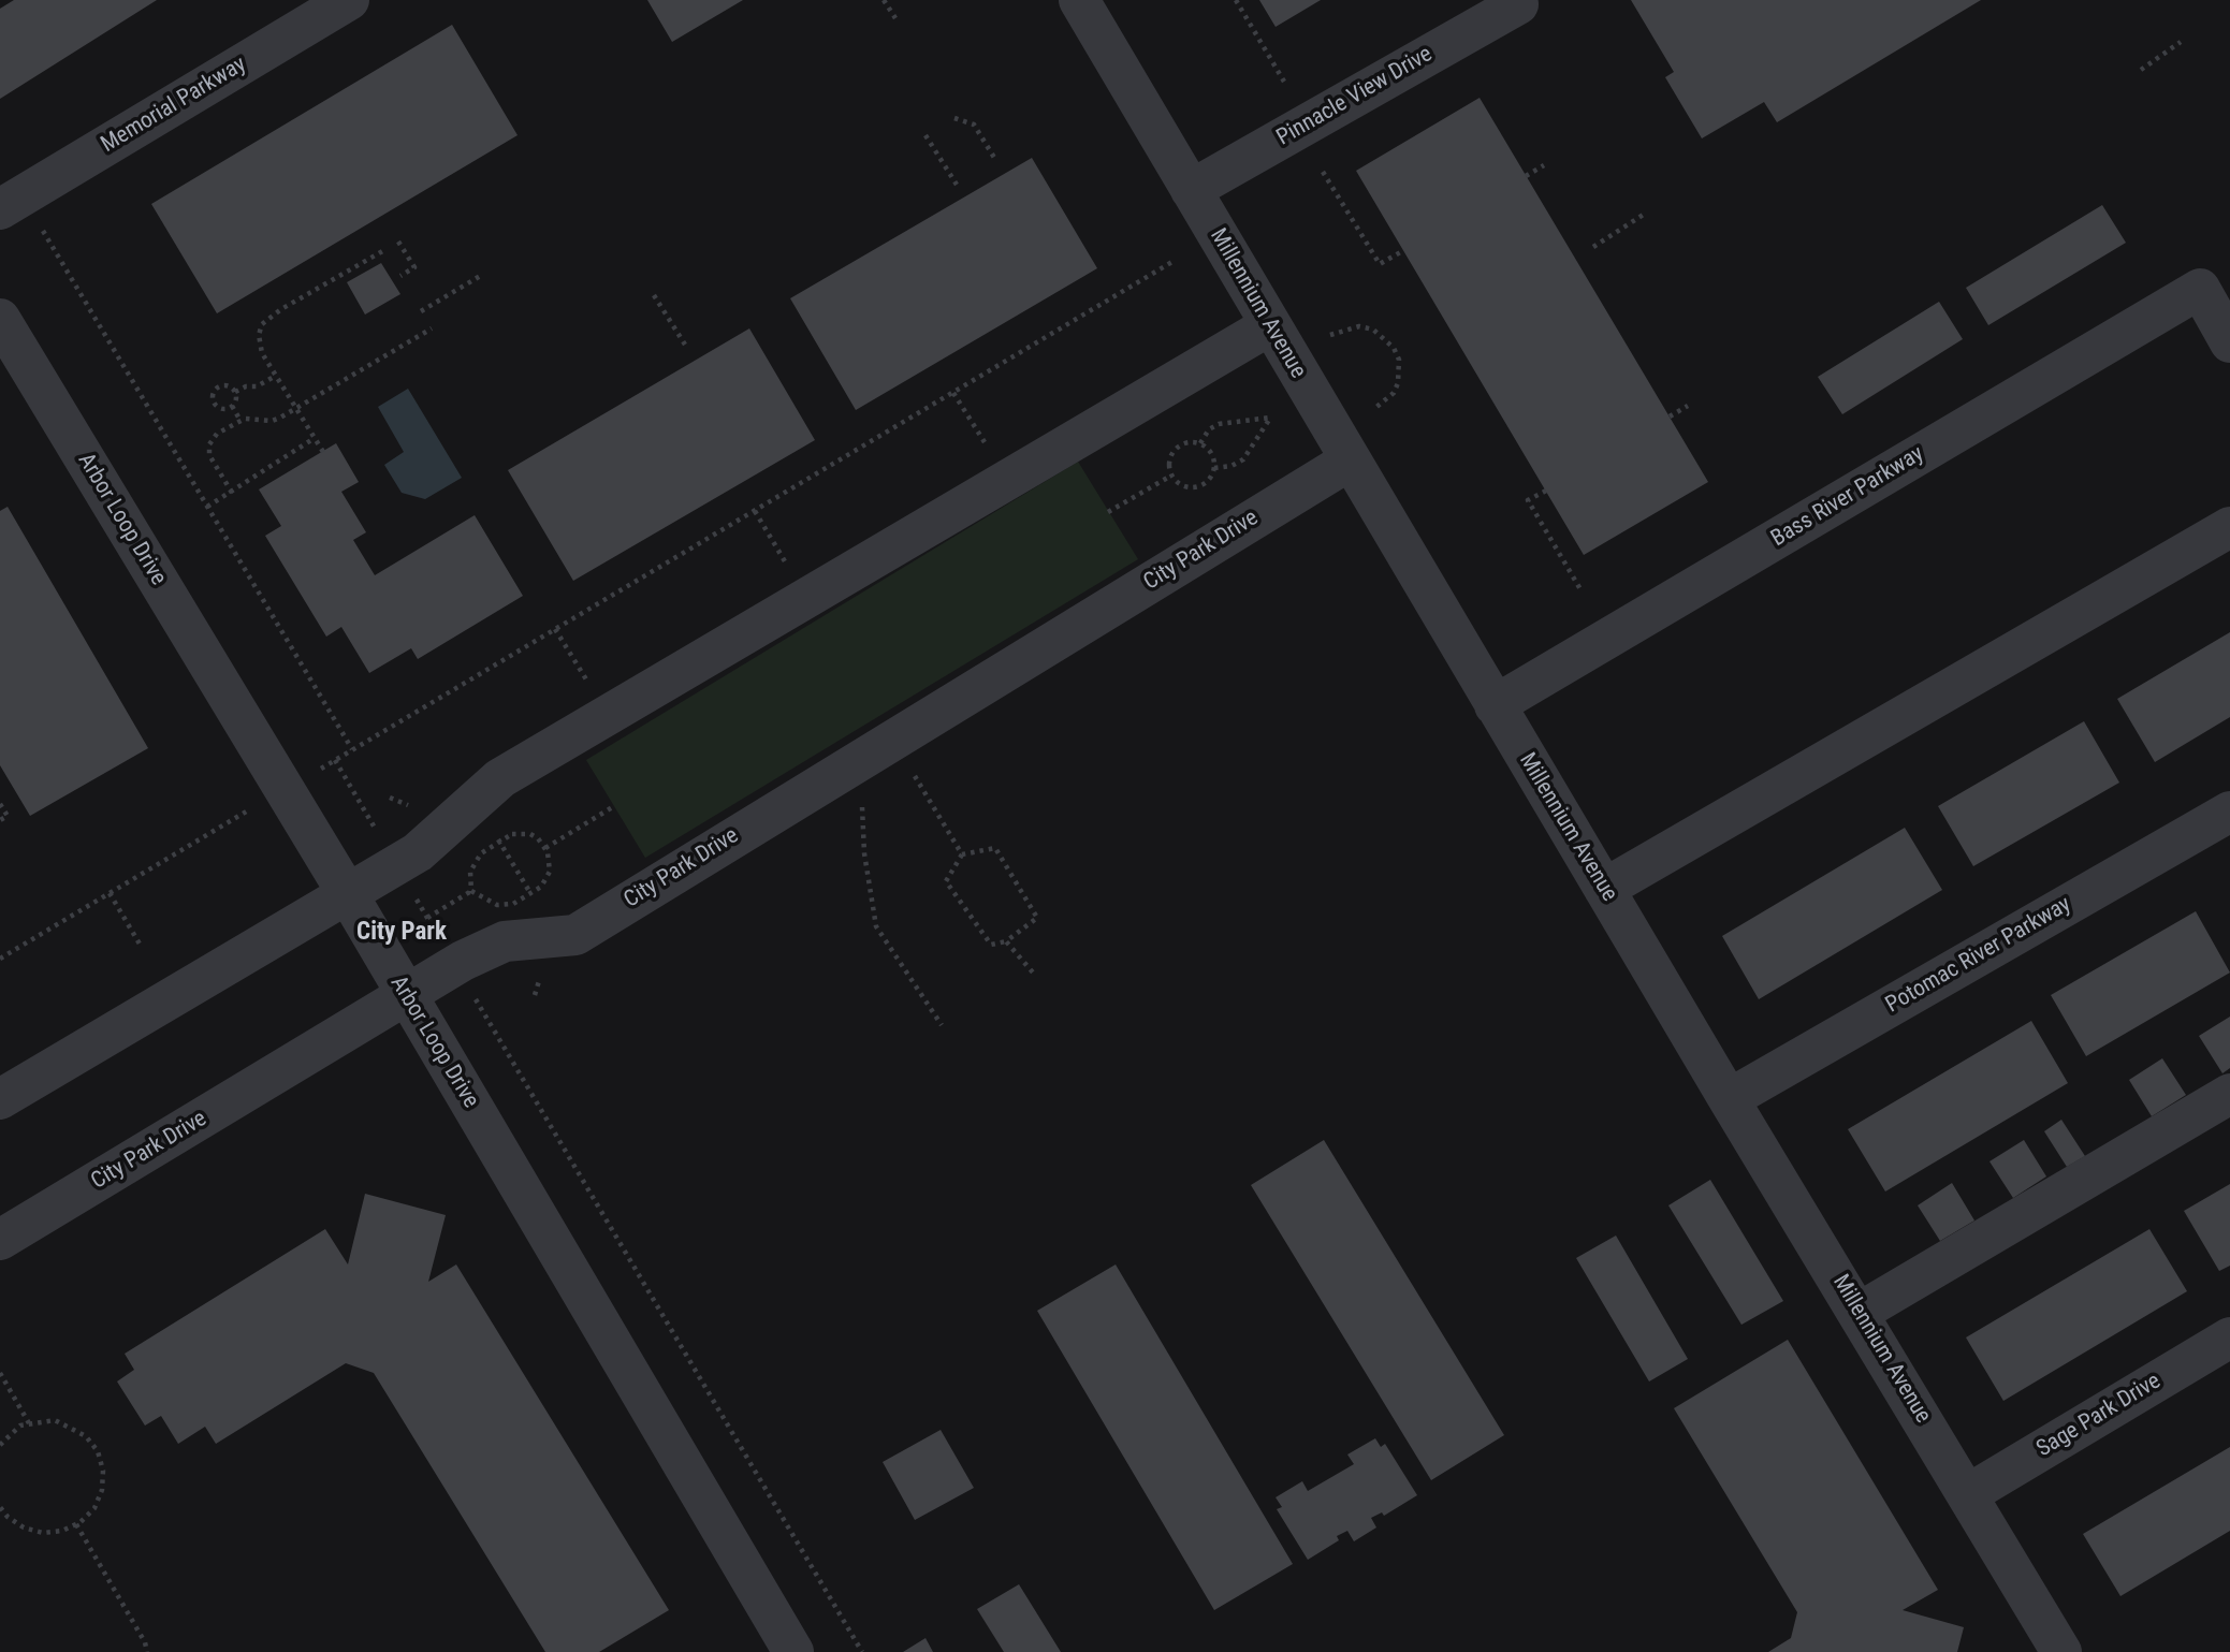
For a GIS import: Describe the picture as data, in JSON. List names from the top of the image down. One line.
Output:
{"streets":{"street":["Pinnacle View Drive","Memorial Parkway","Millennium Avenue","Bass River Parkway","Arbor Loop Drive","City Park Drive","Potomac River Parkway","Sage Park Drive"]},"crossings":[["Pinnacle View Drive","Millennium Avenue"],["Millennium Avenue","Bass River Parkway"],["Millennium Avenue","City Park Drive"],["Millennium Avenue","Potomac River Parkway"],["Millennium Avenue","Sage Park Drive"],["Arbor Loop Drive","City Park Drive"]],"districts":["City Park"]}
